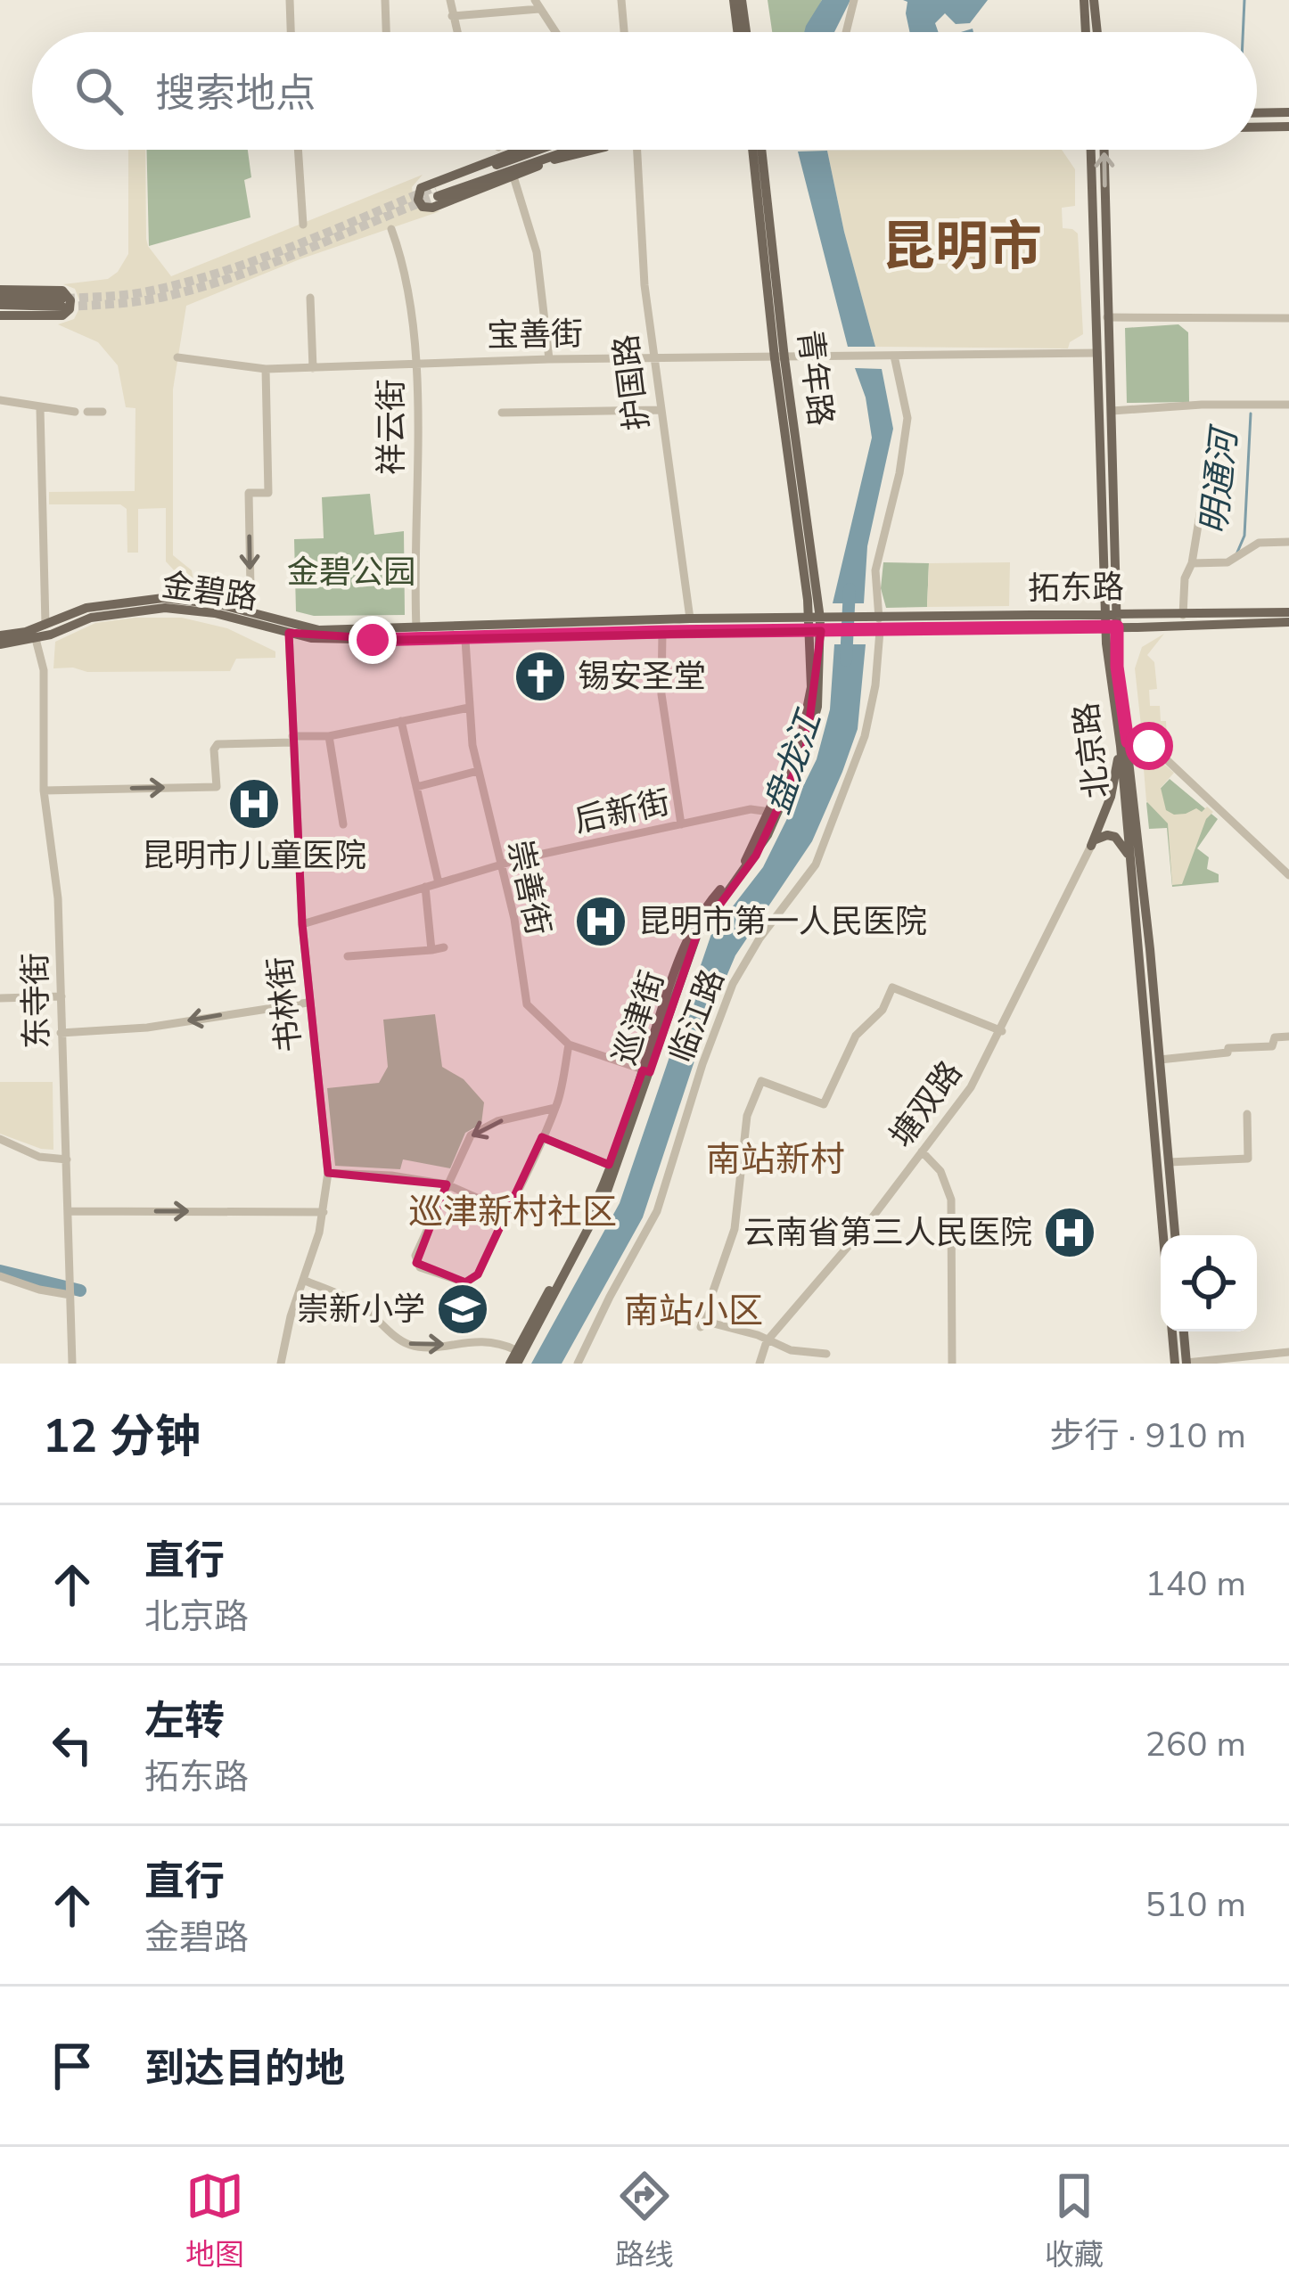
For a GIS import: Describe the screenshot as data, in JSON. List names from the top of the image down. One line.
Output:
{"streets":{"main road":["青年路","拓东路","金碧路","北京路","巡津街"],"street":["宝善街","护国路","祥云街","后新街","崇善街","东寺街","书林街","临江路","塘双路"]},"crossings":[["宝善街","青年路"],["宝善街","护国路"],["宝善街","祥云街"],["宝善街","北京路"],["青年路","金碧路"],["青年路","巡津街"],["护国路","金碧路"],["祥云街","金碧路"],["拓东路","金碧路"],["拓东路","北京路"],["拓东路","临江路"],["金碧路","崇善街"],["金碧路","东寺街"],["金碧路","书林街"],["金碧路","巡津街"],["后新街","崇善街"],["后新街","书林街"],["后新街","巡津街"],["崇善街","巡津街"]],"districts":["昆明市","南站新村","巡津新村社区","南站小区"],"water":["明通河","盘龙江"],"parks":["金碧公园"],"places":{"church":["锡安圣堂"],"hospital":["昆明市儿童医院","昆明市第一人民医院","云南省第三人民医院"],"school or university":["崇新小学"]},"page":{"search":"搜索地点","heading":["12 分钟","步行 · 910 m"],"list":[["直行","北京路","140 m"],["左转","拓东路","260 m"],["直行","金碧路","510 m"],"到达目的地"],"nav":["地图","路线","收藏"]}}
